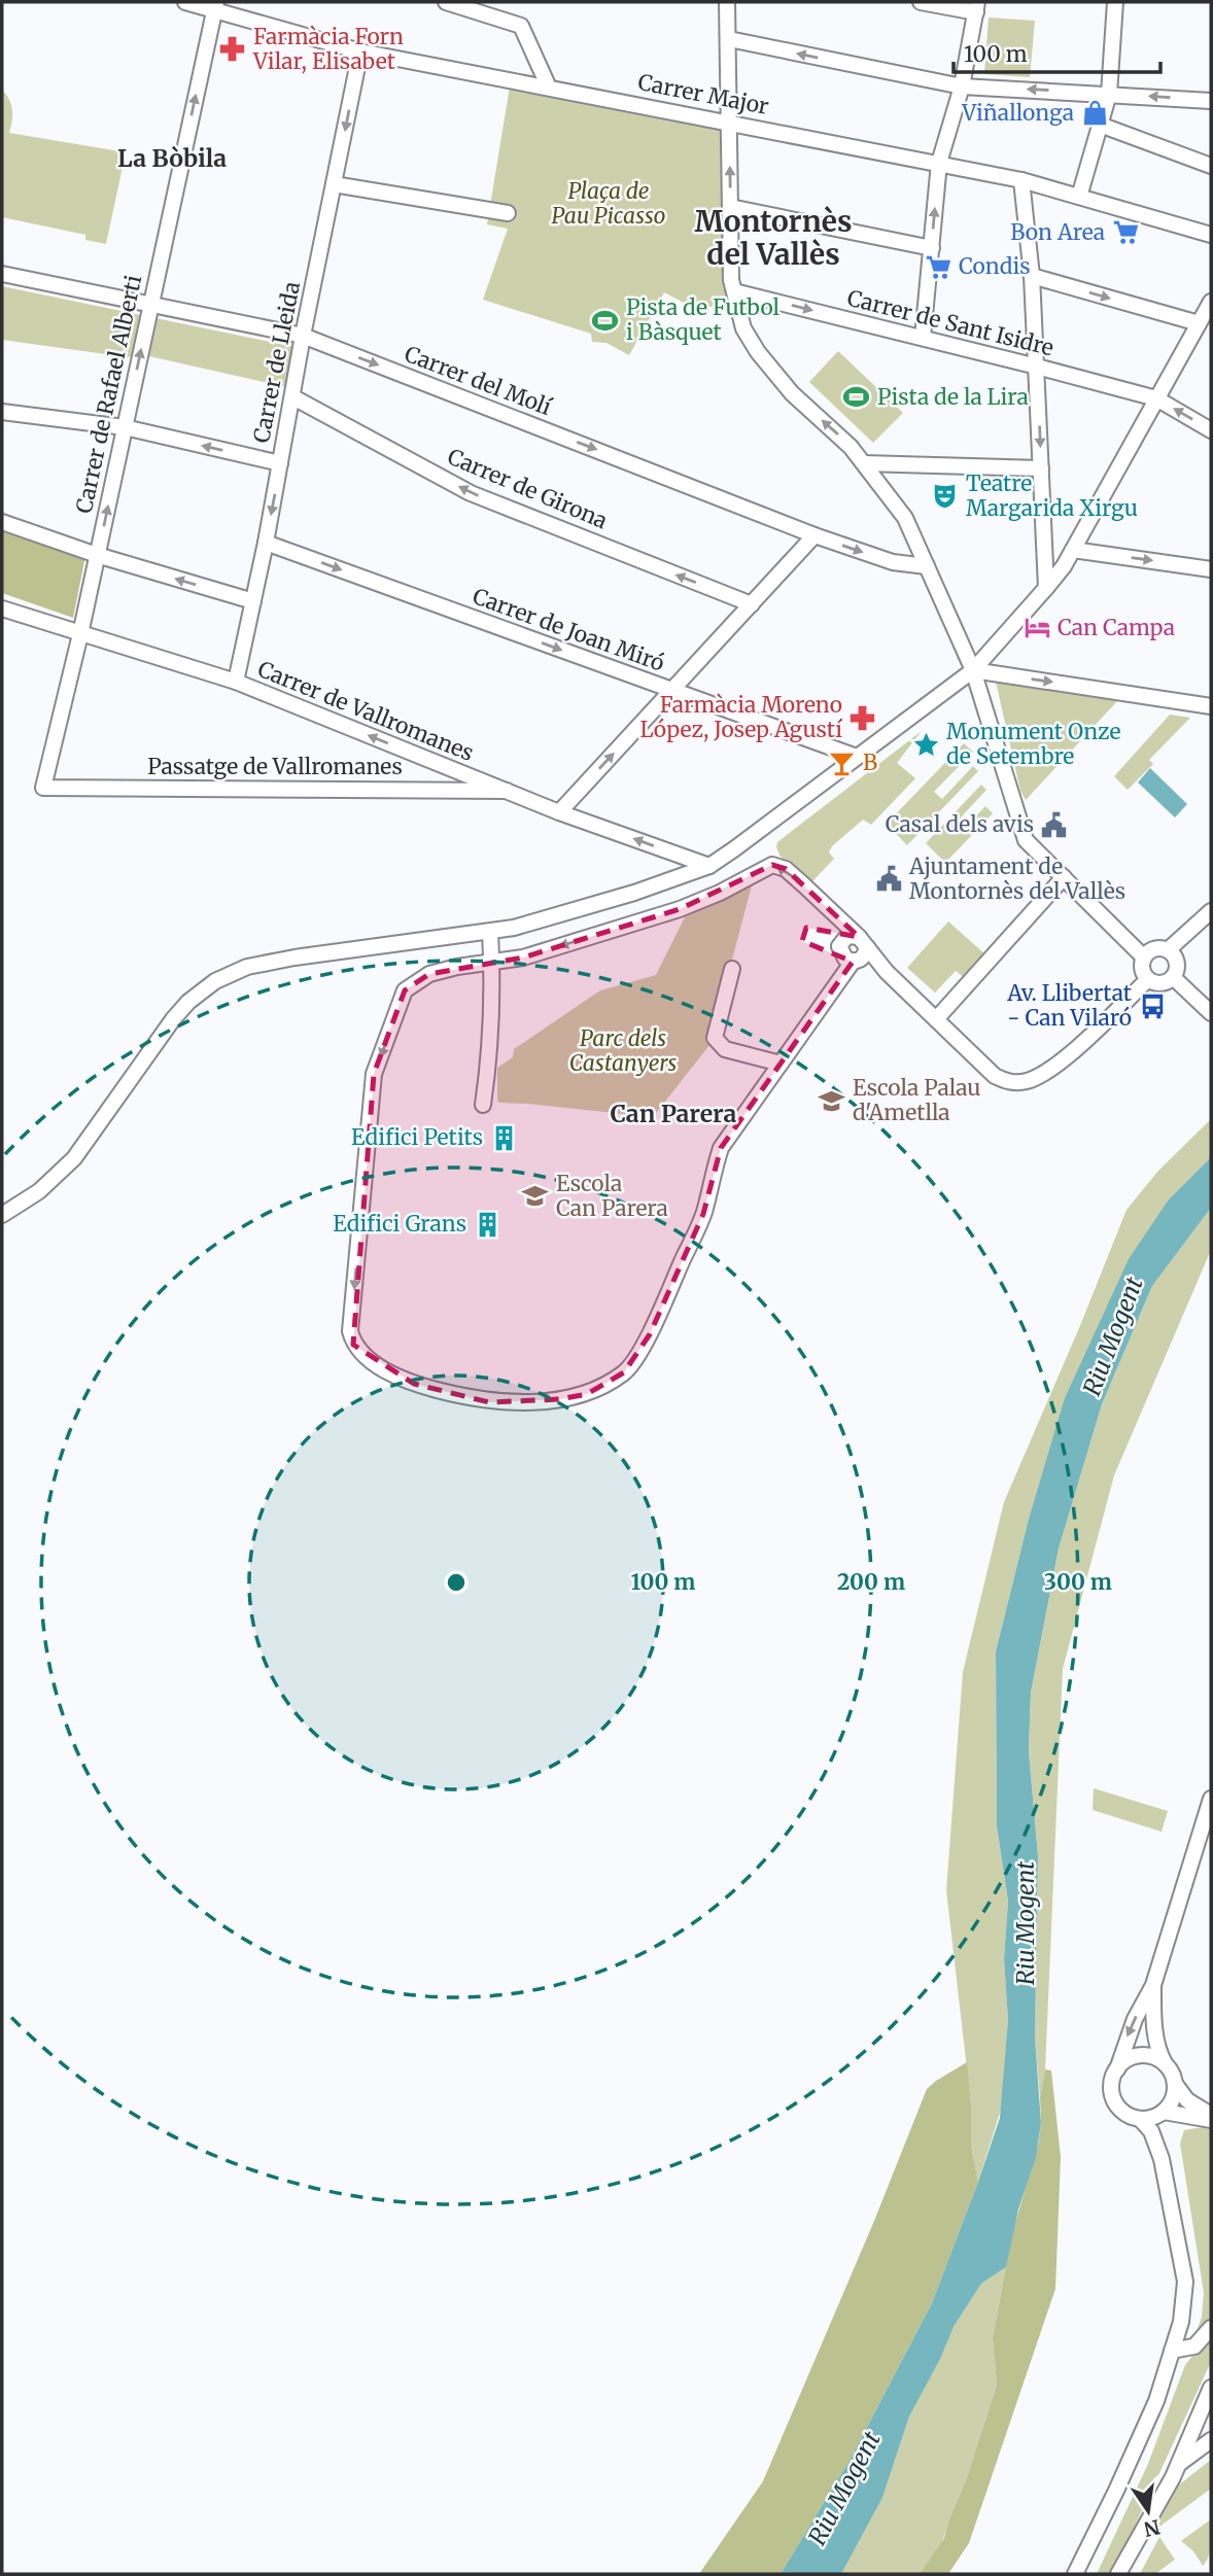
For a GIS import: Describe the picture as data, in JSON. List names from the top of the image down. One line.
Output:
{"streets":{"street":["Carrer Major","Carrer de Sant Isidre","Carrer de Lleida","Carrer del Molí","Carrer de Rafael Alberti","Carrer de Girona","Carrer de Joan Miró","Carrer de Vallromanes","Passatge de Vallromanes"]},"crossings":[["Carrer Major","Carrer de Lleida"],["Carrer Major","Carrer de Rafael Alberti"],["Carrer de Lleida","Carrer del Molí"],["Carrer de Lleida","Carrer de Girona"],["Carrer de Lleida","Carrer de Joan Miró"],["Carrer de Lleida","Carrer de Vallromanes"],["Carrer del Molí","Carrer de Rafael Alberti"],["Carrer de Rafael Alberti","Carrer de Vallromanes"],["Carrer de Rafael Alberti","Passatge de Vallromanes"],["Carrer de Vallromanes","Passatge de Vallromanes"]],"one_way":["Carrer del Molí","Carrer de Rafael Alberti","Carrer de Girona","Carrer de Joan Miró","Carrer de Vallromanes"],"districts":["La Bòbila","Montornès del Vallès","Can Parera"],"water":["Riu Mogent"],"parks":["Plaça de Pau Picasso","Parc dels Castanyers"],"places":{"pharmacy":["Farmàcia Forn Vilar, Elisabet","Farmàcia Moreno López, Josep Agustí"],"shop":["Viñallonga"],"supermarket":["Bon Area","Condis"],"sports":["Pista de Futbol i Bàsquet","Pista de la Lira"],"theatre":["Teatre Margarida Xirgu"],"hotel":["Can Campa"],"place":["Monument Onze de Setembre"],"bar":["B"],"public building":["Casal dels avis","Ajuntament de Montornès del Vallès"],"bus stop":["Av. Llibertat - Can Vilaró"],"school or university":["Escola Palau d'Ametlla","Escola Can Parera"],"building":["Edifici Petits","Edifici Grans"]},"scale_bar":"100 m","north":"bottom","rings":["100 m","200 m","300 m"]}
